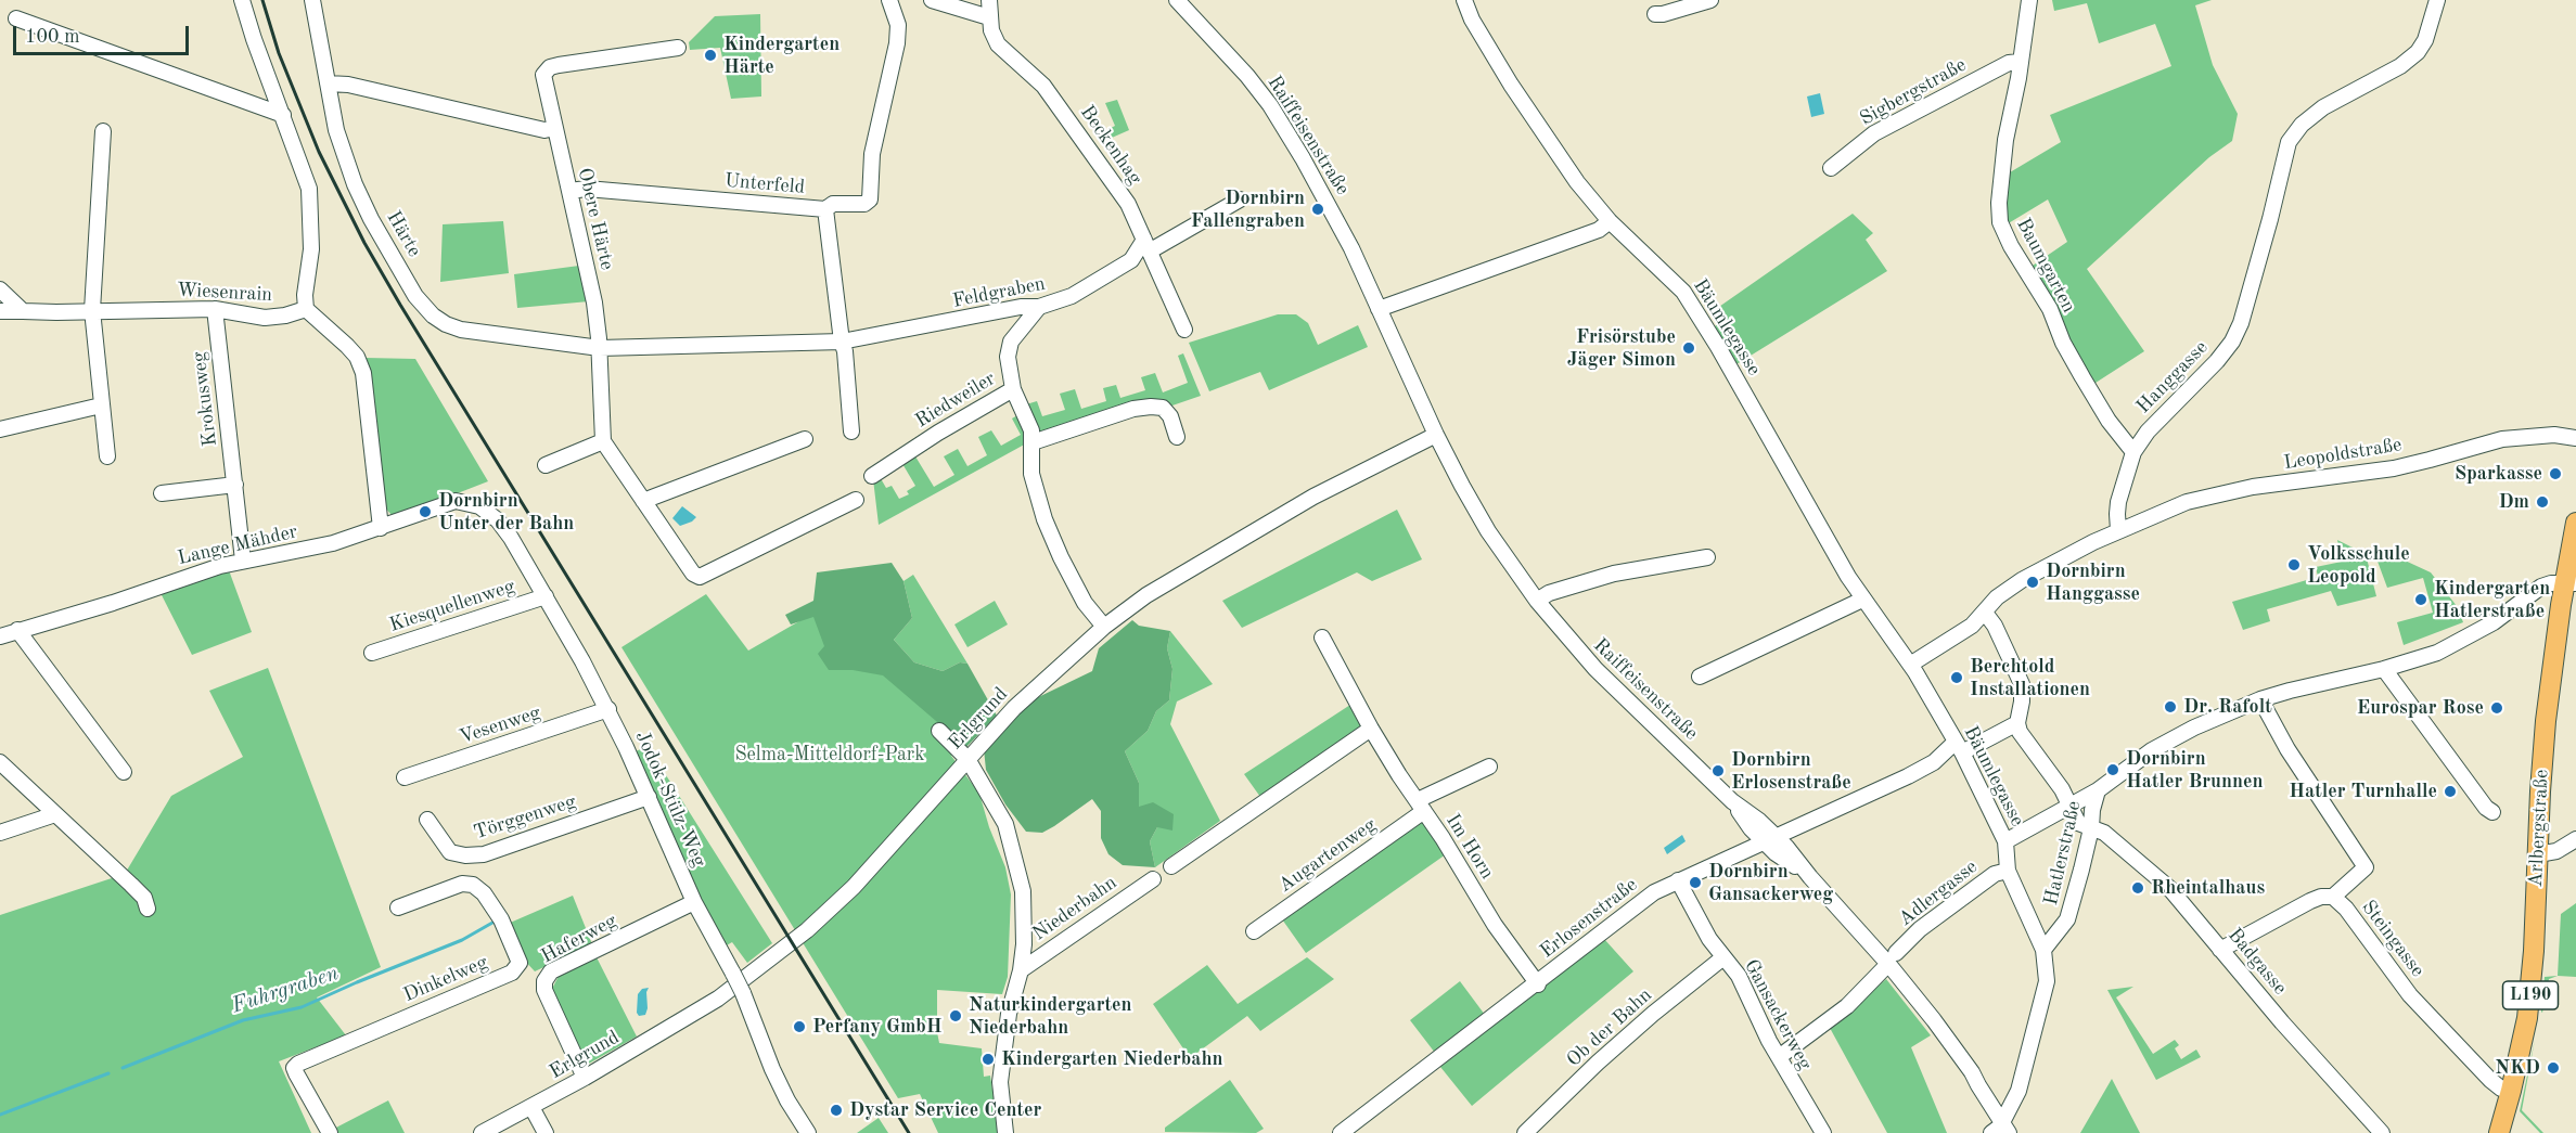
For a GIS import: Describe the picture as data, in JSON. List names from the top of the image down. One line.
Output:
{"streets":{"main road":["Arlbergstraße","L190"],"street":["Sigbergstraße","Raiffeisenstraße","Beckenhag","Unterfeld","Obere Härte","Härte","Baumgarten","Wiesenrain","Feldgraben","Bäumlegasse","Hanggasse","Krokusweg","Riedweiler","Leopoldstraße","Lange Mähder","Kiesquellenweg","Erlgrund","Vesenweg","Jodok-Stülz-Weg","Törggenweg","Im Horn","Hatlerstraße","Augartenweg","Adlergasse","Niederbahn","Erlosenstraße","Haferweg","Steingasse","Badgasse","Dinkelweg","Gansackerweg","Ob der Bahn"]},"crossings":[["Sigbergstraße","Baumgarten"],["Raiffeisenstraße","Erlgrund"],["Raiffeisenstraße","Adlergasse"],["Raiffeisenstraße","Erlosenstraße"],["Beckenhag","Feldgraben"],["Unterfeld","Obere Härte"],["Obere Härte","Härte"],["Obere Härte","Feldgraben"],["Härte","Feldgraben"],["Baumgarten","Hanggasse"],["Wiesenrain","Krokusweg"],["Feldgraben","Riedweiler"],["Bäumlegasse","Hatlerstraße"],["Bäumlegasse","Adlergasse"],["Bäumlegasse","Erlosenstraße"],["Hanggasse","Leopoldstraße"],["Krokusweg","Lange Mähder"],["Lange Mähder","Jodok-Stülz-Weg"],["Kiesquellenweg","Jodok-Stülz-Weg"],["Erlgrund","Niederbahn"],["Erlgrund","Haferweg"],["Vesenweg","Jodok-Stülz-Weg"],["Jodok-Stülz-Weg","Törggenweg"],["Jodok-Stülz-Weg","Haferweg"],["Arlbergstraße","Hatlerstraße"],["Arlbergstraße","Steingasse"],["Im Horn","Augartenweg"],["Im Horn","Erlosenstraße"],["Hatlerstraße","Badgasse"],["Adlergasse","Gansackerweg"],["Erlosenstraße","Badgasse"],["Erlosenstraße","Gansackerweg"],["Steingasse","Badgasse"],["Gansackerweg","Ob der Bahn"]],"water":["Fuhrgraben"],"parks":["Selma-Mitteldorf-Park"],"places":["Kindergarten Härte","Dornbirn Fallengraben","Frisörstube Jäger Simon","Sparkasse","Dm","Dornbirn Unter der Bahn","Volksschule Leopold","Dornbirn Hanggasse","Kindergarten Hatlerstraße","Berchtold Installationen","Dr. Rafolt","Eurospar Rose","Dornbirn Hatler Brunnen","Dornbirn Erlosenstraße","Hatler Turnhalle","Dornbirn Gansackerweg","Rheintalhaus","Naturkindergarten Niederbahn","Perfany GmbH","Kindergarten Niederbahn","NKD","Dystar Service Center"],"scale_bar":"100 m"}
